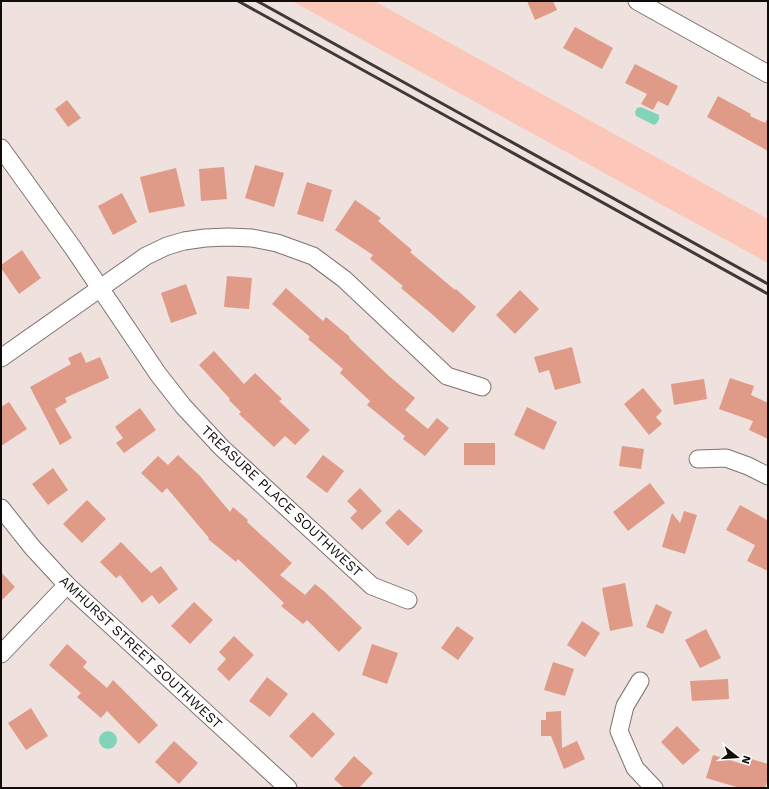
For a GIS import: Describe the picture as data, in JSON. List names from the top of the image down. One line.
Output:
{"streets":{"street":["TREASURE PLACE SOUTHWEST","AMHURST STREET SOUTHWEST"]},"north":"right"}
